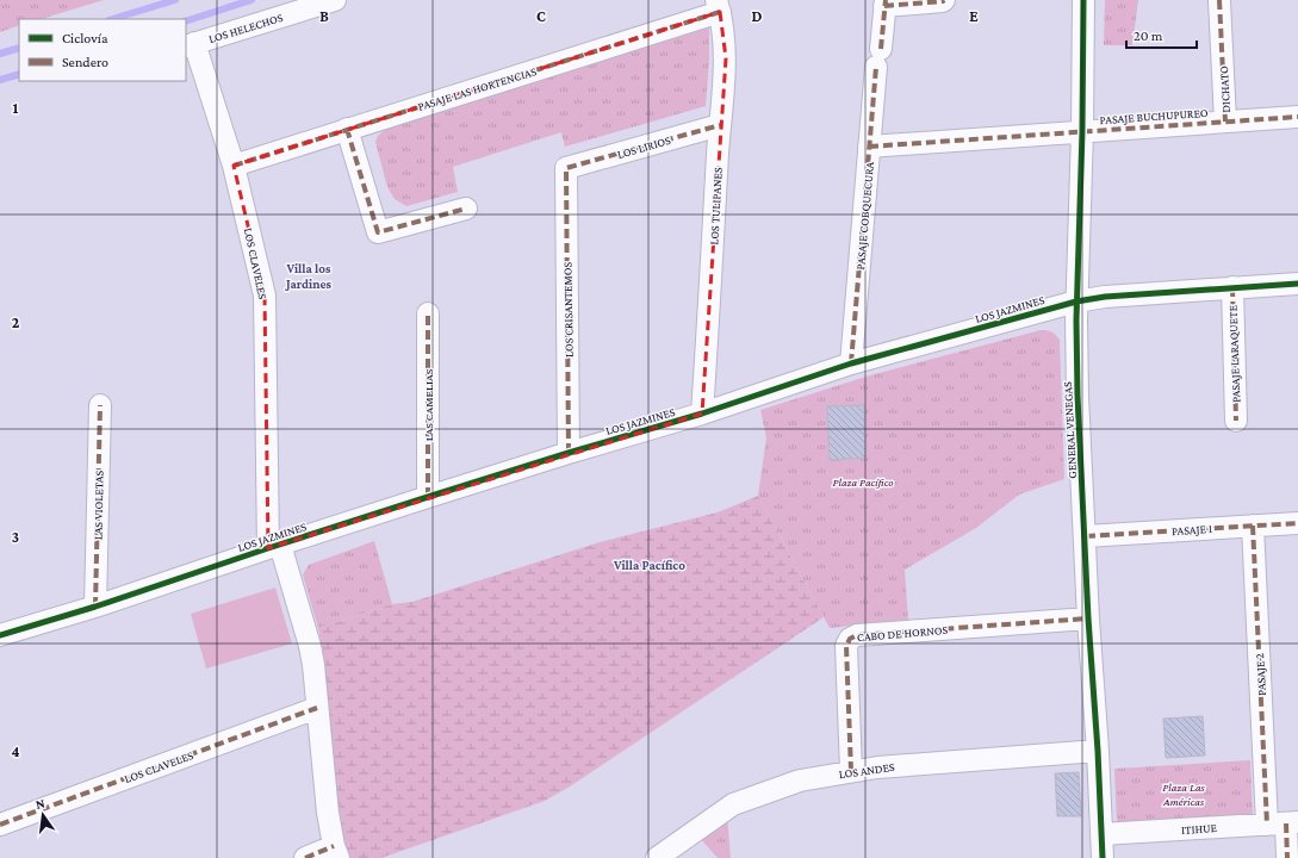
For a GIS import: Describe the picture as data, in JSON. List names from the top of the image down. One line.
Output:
{"streets":{"street":["LOS HELECHOS","PASAJE LAS HORTENCIAS","DICHATO","PASAJE BUCHUPUREO","LOS LIRIOS","LOS TULIPANES","PASAJE COBQUECURA","LOS CLAVELES","LOS JAZMINES","LOS CRISANTEMOS","PASAJE LARAQUETE","LAS CAMELIAS","GENERAL VENEGAS","LAS VIOLETAS","PASAJE 1","CABO DE HORNOS","PASAJE 2","LOS ANDES","ITIHUE"]},"crossings":[["LOS HELECHOS","LOS CLAVELES"],["PASAJE LAS HORTENCIAS","LOS TULIPANES"],["PASAJE LAS HORTENCIAS","LOS CLAVELES"],["DICHATO","PASAJE BUCHUPUREO"],["PASAJE BUCHUPUREO","PASAJE COBQUECURA"],["PASAJE BUCHUPUREO","GENERAL VENEGAS"],["LOS LIRIOS","LOS TULIPANES"],["LOS LIRIOS","LOS CRISANTEMOS"],["LOS TULIPANES","LOS JAZMINES"],["PASAJE COBQUECURA","LOS JAZMINES"],["LOS CLAVELES","LOS JAZMINES"],["LOS JAZMINES","LOS CRISANTEMOS"],["LOS JAZMINES","PASAJE LARAQUETE"],["LOS JAZMINES","LAS CAMELIAS"],["LOS JAZMINES","GENERAL VENEGAS"],["LOS JAZMINES","LAS VIOLETAS"],["GENERAL VENEGAS","PASAJE 1"],["GENERAL VENEGAS","CABO DE HORNOS"],["GENERAL VENEGAS","LOS ANDES"],["GENERAL VENEGAS","ITIHUE"],["PASAJE 1","PASAJE 2"],["CABO DE HORNOS","LOS ANDES"],["PASAJE 2","ITIHUE"]],"districts":["Villa los Jardines","Villa Pacífico"],"parks":["Plaza Pacífico","Plaza Las Américas"],"legend":["Ciclovía","Sendero"],"scale_bar":"20 m","north":"top","grid":{"columns":["B","C","D","E"],"rows":["1","2","3","4"]}}
